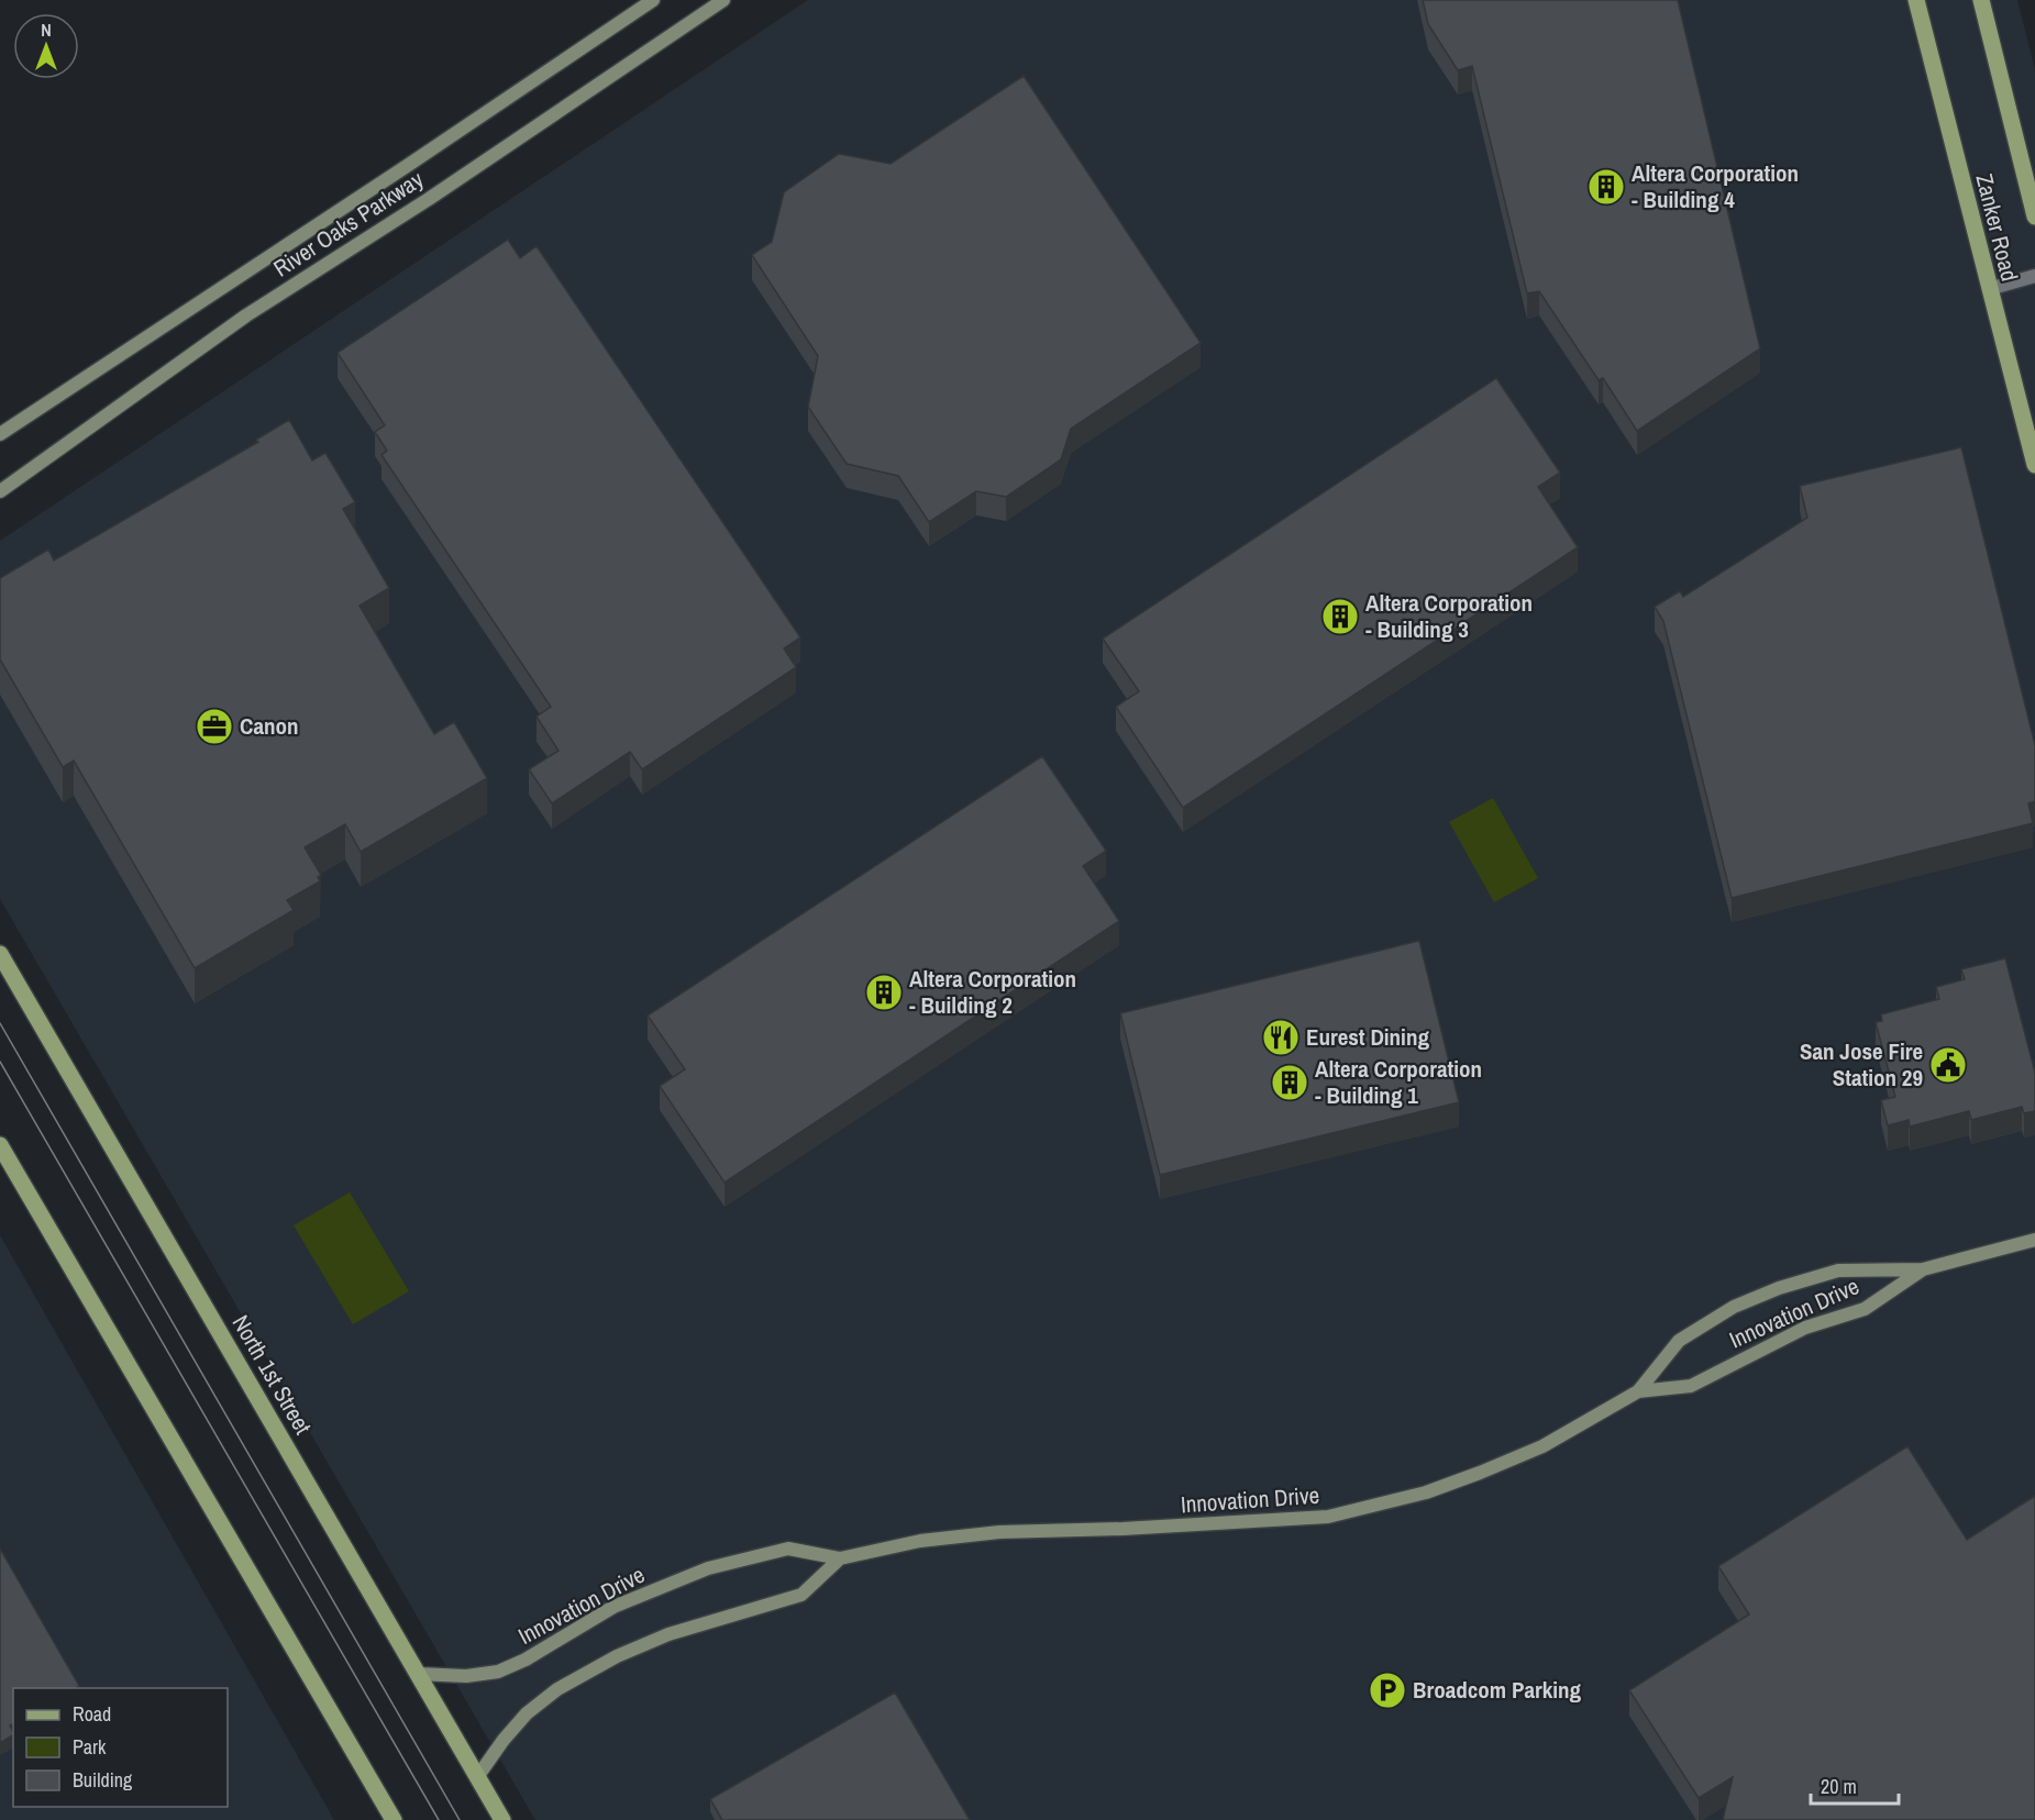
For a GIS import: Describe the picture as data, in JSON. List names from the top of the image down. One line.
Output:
{"streets":{"main road":["Zanker Road","North 1st Street"],"street":["River Oaks Parkway","Innovation Drive"]},"crossings":[["Innovation Drive","North 1st Street"]],"places":{"building":["Altera Corporation - Building 4","Altera Corporation - Building 3","Altera Corporation - Building 2","Altera Corporation - Building 1"],"office":["Canon"],"restaurant":["Eurest Dining"],"public building":["San Jose Fire Station 29"],"parking":["Broadcom Parking"]},"legend":["Road","Park","Building"],"scale_bar":"20 m","north":"top"}
